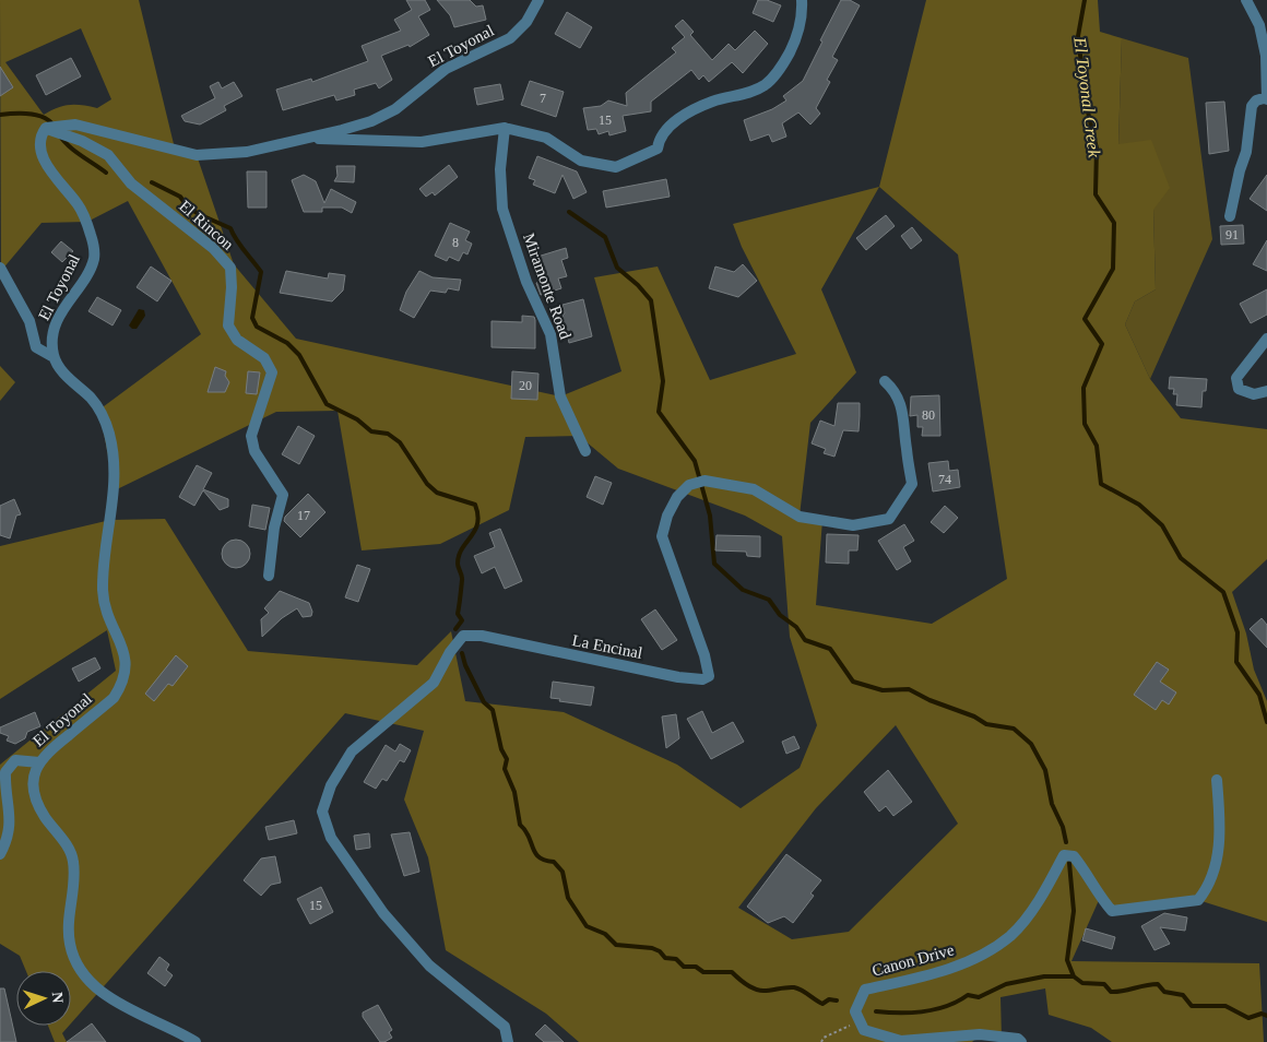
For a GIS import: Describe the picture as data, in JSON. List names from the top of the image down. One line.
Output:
{"streets":{"street":["El Toyonal","El Rincon","Miramonte Road","La Encinal","Canon Drive"]},"crossings":[["El Toyonal","El Rincon"]],"water":["El Toyonal Creek"],"house_numbers":["7","15","91","8","20","80","74","17","15"],"north":"right"}
